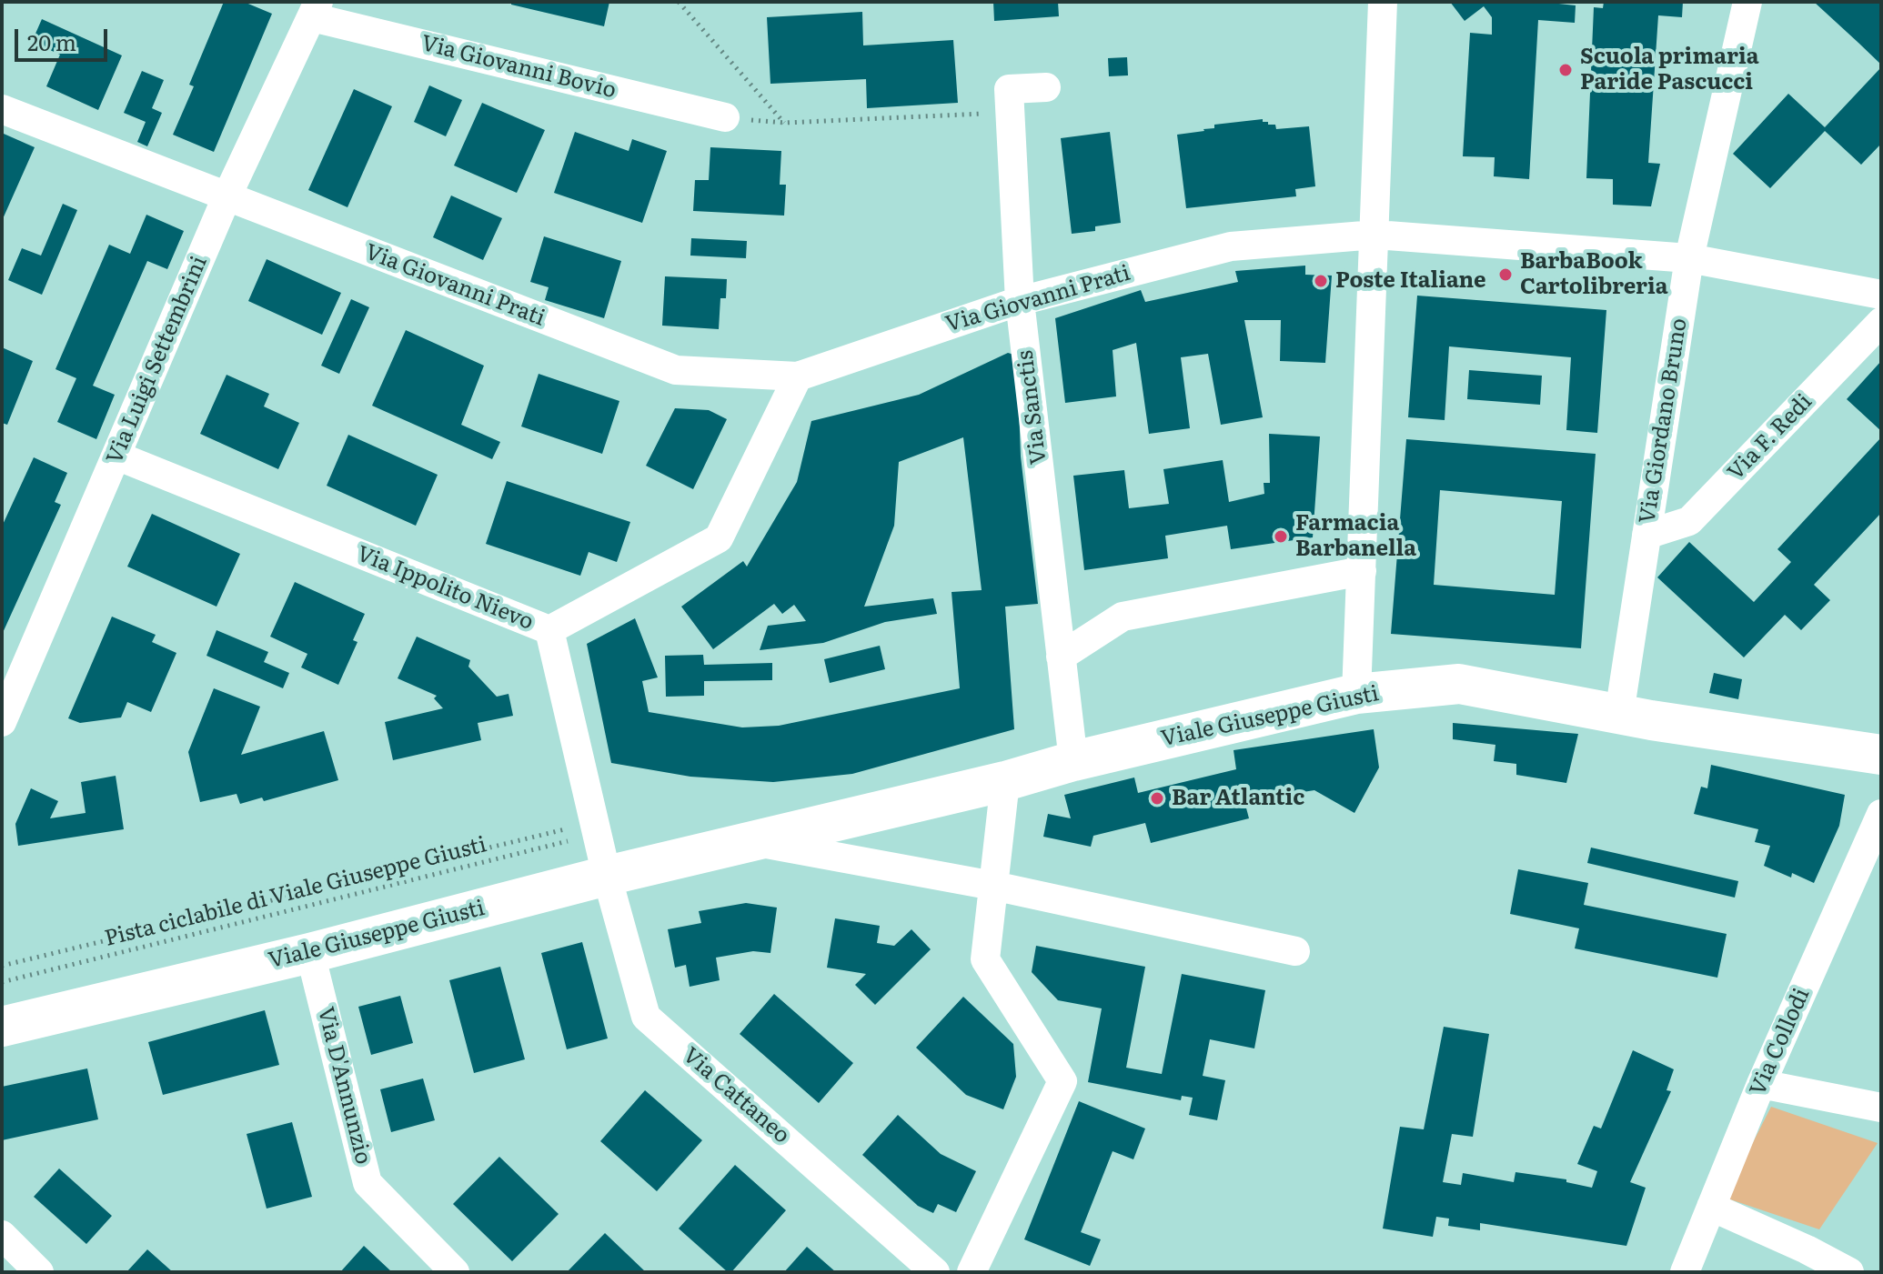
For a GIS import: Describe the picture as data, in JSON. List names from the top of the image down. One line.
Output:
{"streets":{"street":["Via Giovanni Bovio","Via Giovanni Prati","Via Luigi Settembrini","Via Sanctis","Via Giordano Bruno","Via F. Redi","Via Ippolito Nievo","Viale Giuseppe Giusti","Via Collodi","Via D'Annunzio","Via Cattaneo"],"path":["Pista ciclabile di Viale Giuseppe Giusti"]},"crossings":[["Via Giovanni Bovio","Via Luigi Settembrini"],["Via Giovanni Prati","Via Luigi Settembrini"],["Via Giovanni Prati","Via Sanctis"],["Via Giovanni Prati","Via Giordano Bruno"],["Via Giovanni Prati","Via Ippolito Nievo"],["Via Luigi Settembrini","Via Ippolito Nievo"],["Via Sanctis","Viale Giuseppe Giusti"],["Via Giordano Bruno","Via F. Redi"],["Via Giordano Bruno","Viale Giuseppe Giusti"],["Via Ippolito Nievo","Via Cattaneo"],["Viale Giuseppe Giusti","Via D'Annunzio"],["Viale Giuseppe Giusti","Via Cattaneo"],["Pista ciclabile di Viale Giuseppe Giusti","Via Cattaneo"]],"places":["Scuola primaria Paride Pascucci","BarbaBook Cartolibreria","Poste Italiane","Farmacia Barbanella","Bar Atlantic"],"scale_bar":"20 m"}
